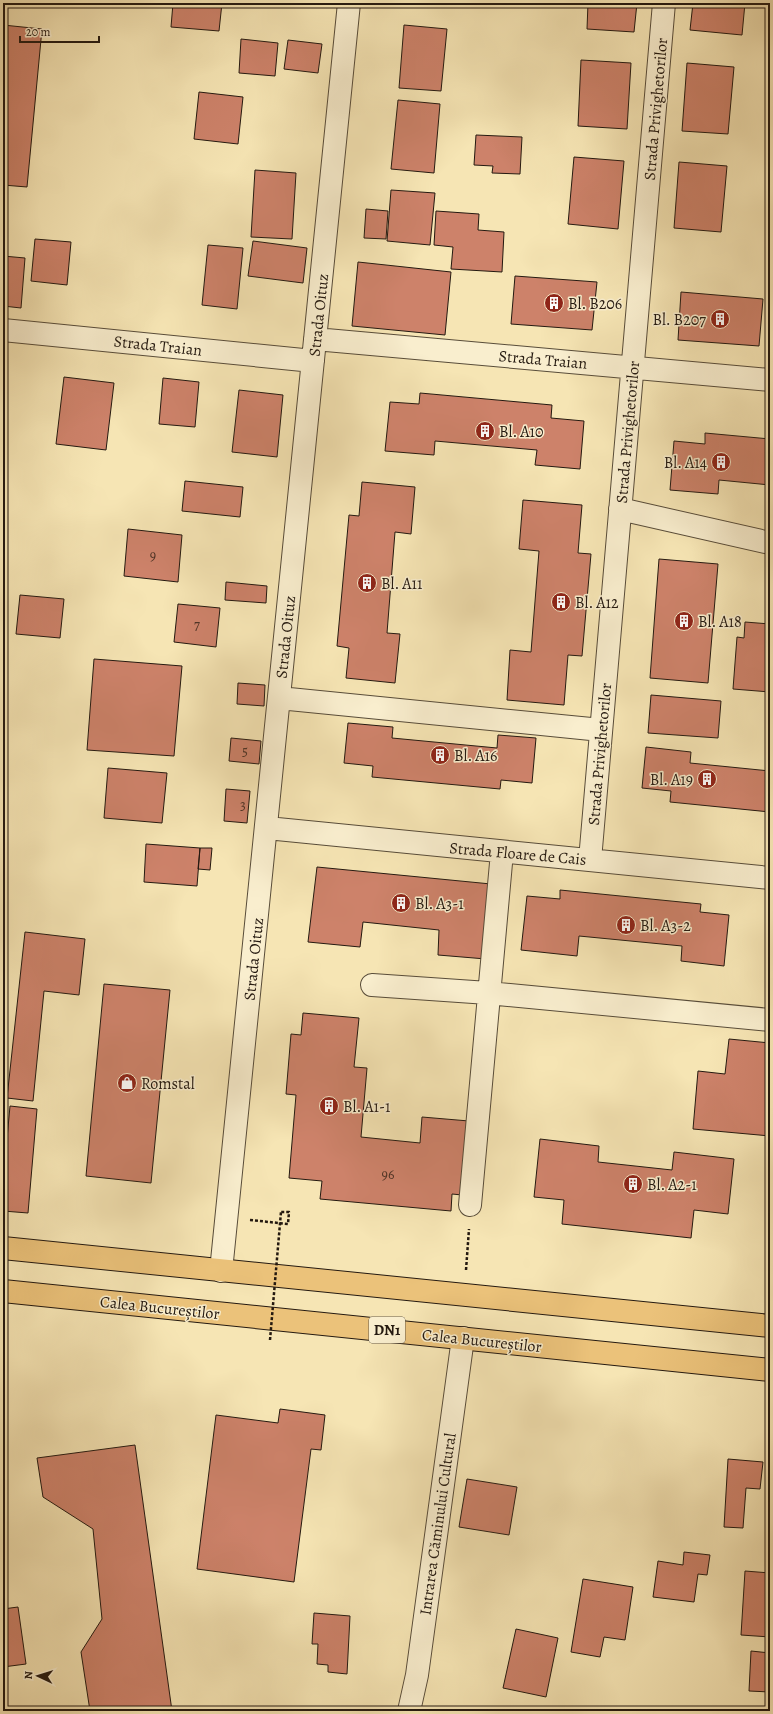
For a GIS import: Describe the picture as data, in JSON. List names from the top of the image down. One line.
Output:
{"streets":{"highway":["Calea Bucureștilor","DN1"],"street":["Strada Privighetorilor","Strada Oituz","Strada Traian","Strada Floare de Cais","Intrarea Căminului Cultural"]},"crossings":[["Strada Privighetorilor","Strada Traian"],["Strada Privighetorilor","Strada Floare de Cais"],["Strada Oituz","Strada Traian"],["Strada Oituz","Strada Floare de Cais"],["Calea Bucureștilor","Intrarea Căminului Cultural"]],"places":{"building":["Bl. B206","Bl. B207","Bl. A10","Bl. A14","Bl. A11","Bl. A12","Bl. A18","Bl. A16","Bl. A19","Bl. A3-1","Bl. A3-2","Bl. A1-1","Bl. A2-1"],"shop":["Romstal"]},"house_numbers":["9","7","5","3","96"],"scale_bar":"20 m","north":"left"}
